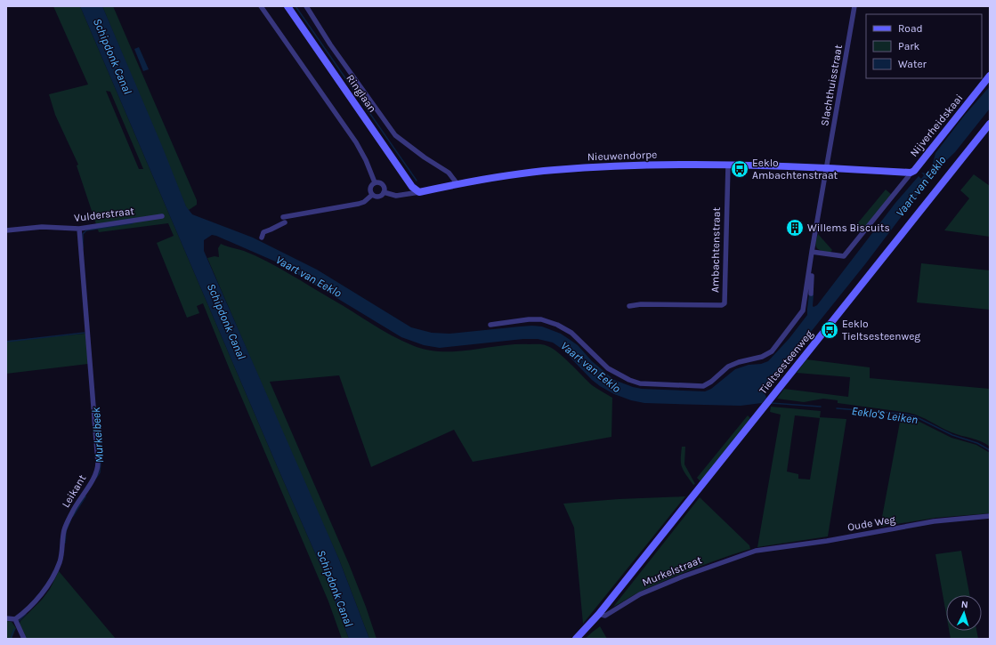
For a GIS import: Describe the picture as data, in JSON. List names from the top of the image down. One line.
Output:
{"streets":{"main road":["Ringlaan","Nijverheidskaai","Nieuwendorpe","Tieltsesteenweg"],"street":["Slachthuisstraat","Vulderstraat","Ambachtenstraat","Leikant","Oude Weg","Murkelstraat"]},"crossings":[["Slachthuisstraat","Nijverheidskaai"],["Slachthuisstraat","Nieuwendorpe"],["Ringlaan","Nieuwendorpe"],["Nijverheidskaai","Nieuwendorpe"],["Nieuwendorpe","Ambachtenstraat"],["Vulderstraat","Leikant"],["Tieltsesteenweg","Murkelstraat"],["Oude Weg","Murkelstraat"]],"water":["Schipdonk Canal","Vaart van Eeklo","Eeklo'S Leiken","Murkelbeek"],"places":{"bus stop":["Eeklo Ambachtenstraat","Eeklo Tieltsesteenweg"],"building":["Willems Biscuits"]},"legend":["Road","Park","Water"],"north":"top"}
